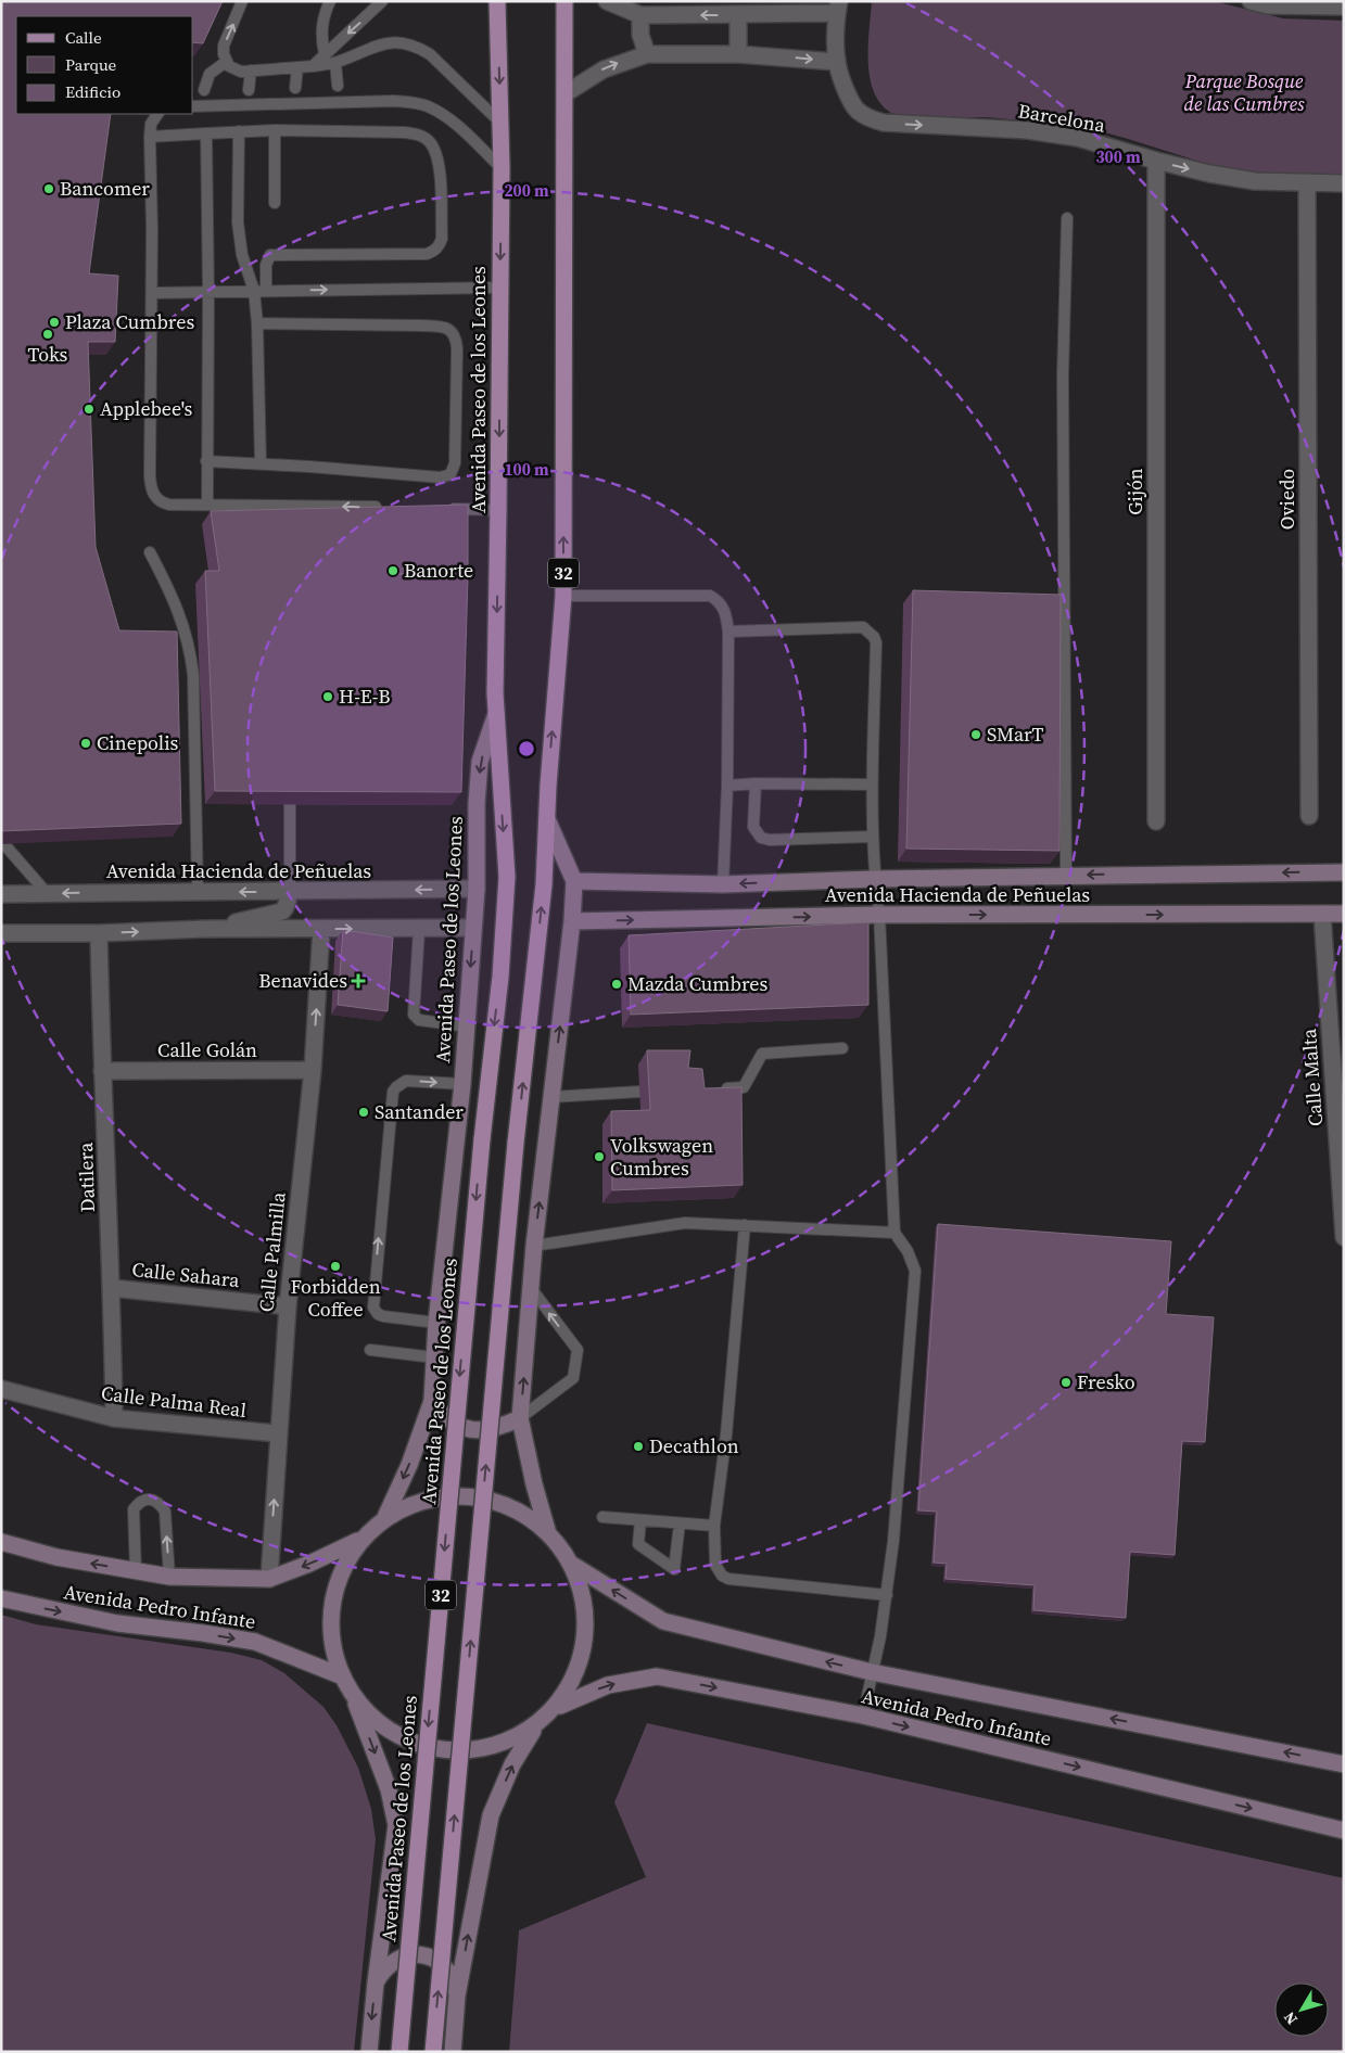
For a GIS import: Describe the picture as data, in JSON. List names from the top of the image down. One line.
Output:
{"streets":{"main road":["Avenida Paseo de los Leones","32"],"street":["Barcelona","Gijón","Oviedo","Avenida Hacienda de Peñuelas","Calle Golán","Calle Malta","Datilera","Calle Palmilla","Calle Sahara","Calle Palma Real","Avenida Pedro Infante"]},"crossings":[["Barcelona","Gijón"],["Barcelona","Oviedo"],["Avenida Paseo de los Leones","Avenida Hacienda de Peñuelas"],["Avenida Hacienda de Peñuelas","Calle Malta"],["Calle Golán","Datilera"],["Calle Golán","Calle Palmilla"],["Datilera","Calle Sahara"],["Datilera","Calle Palma Real"],["Calle Palmilla","Calle Sahara"],["Calle Palmilla","Calle Palma Real"],["Calle Palmilla","Avenida Pedro Infante"]],"one_way":["Calle Palmilla"],"parks":["Parque Bosque de las Cumbres"],"places":{"other":["Bancomer","Plaza Cumbres","Toks","Applebee's","Banorte","H-E-B","SMarT","Cinepolis","Mazda Cumbres","Santander","Volkswagen Cumbres","Forbidden Coffee","Fresko","Decathlon"],"health":["Benavides"]},"legend":["Calle","Parque","Edificio"],"north":"bottom left","rings":["300 m","200 m","100 m"]}
